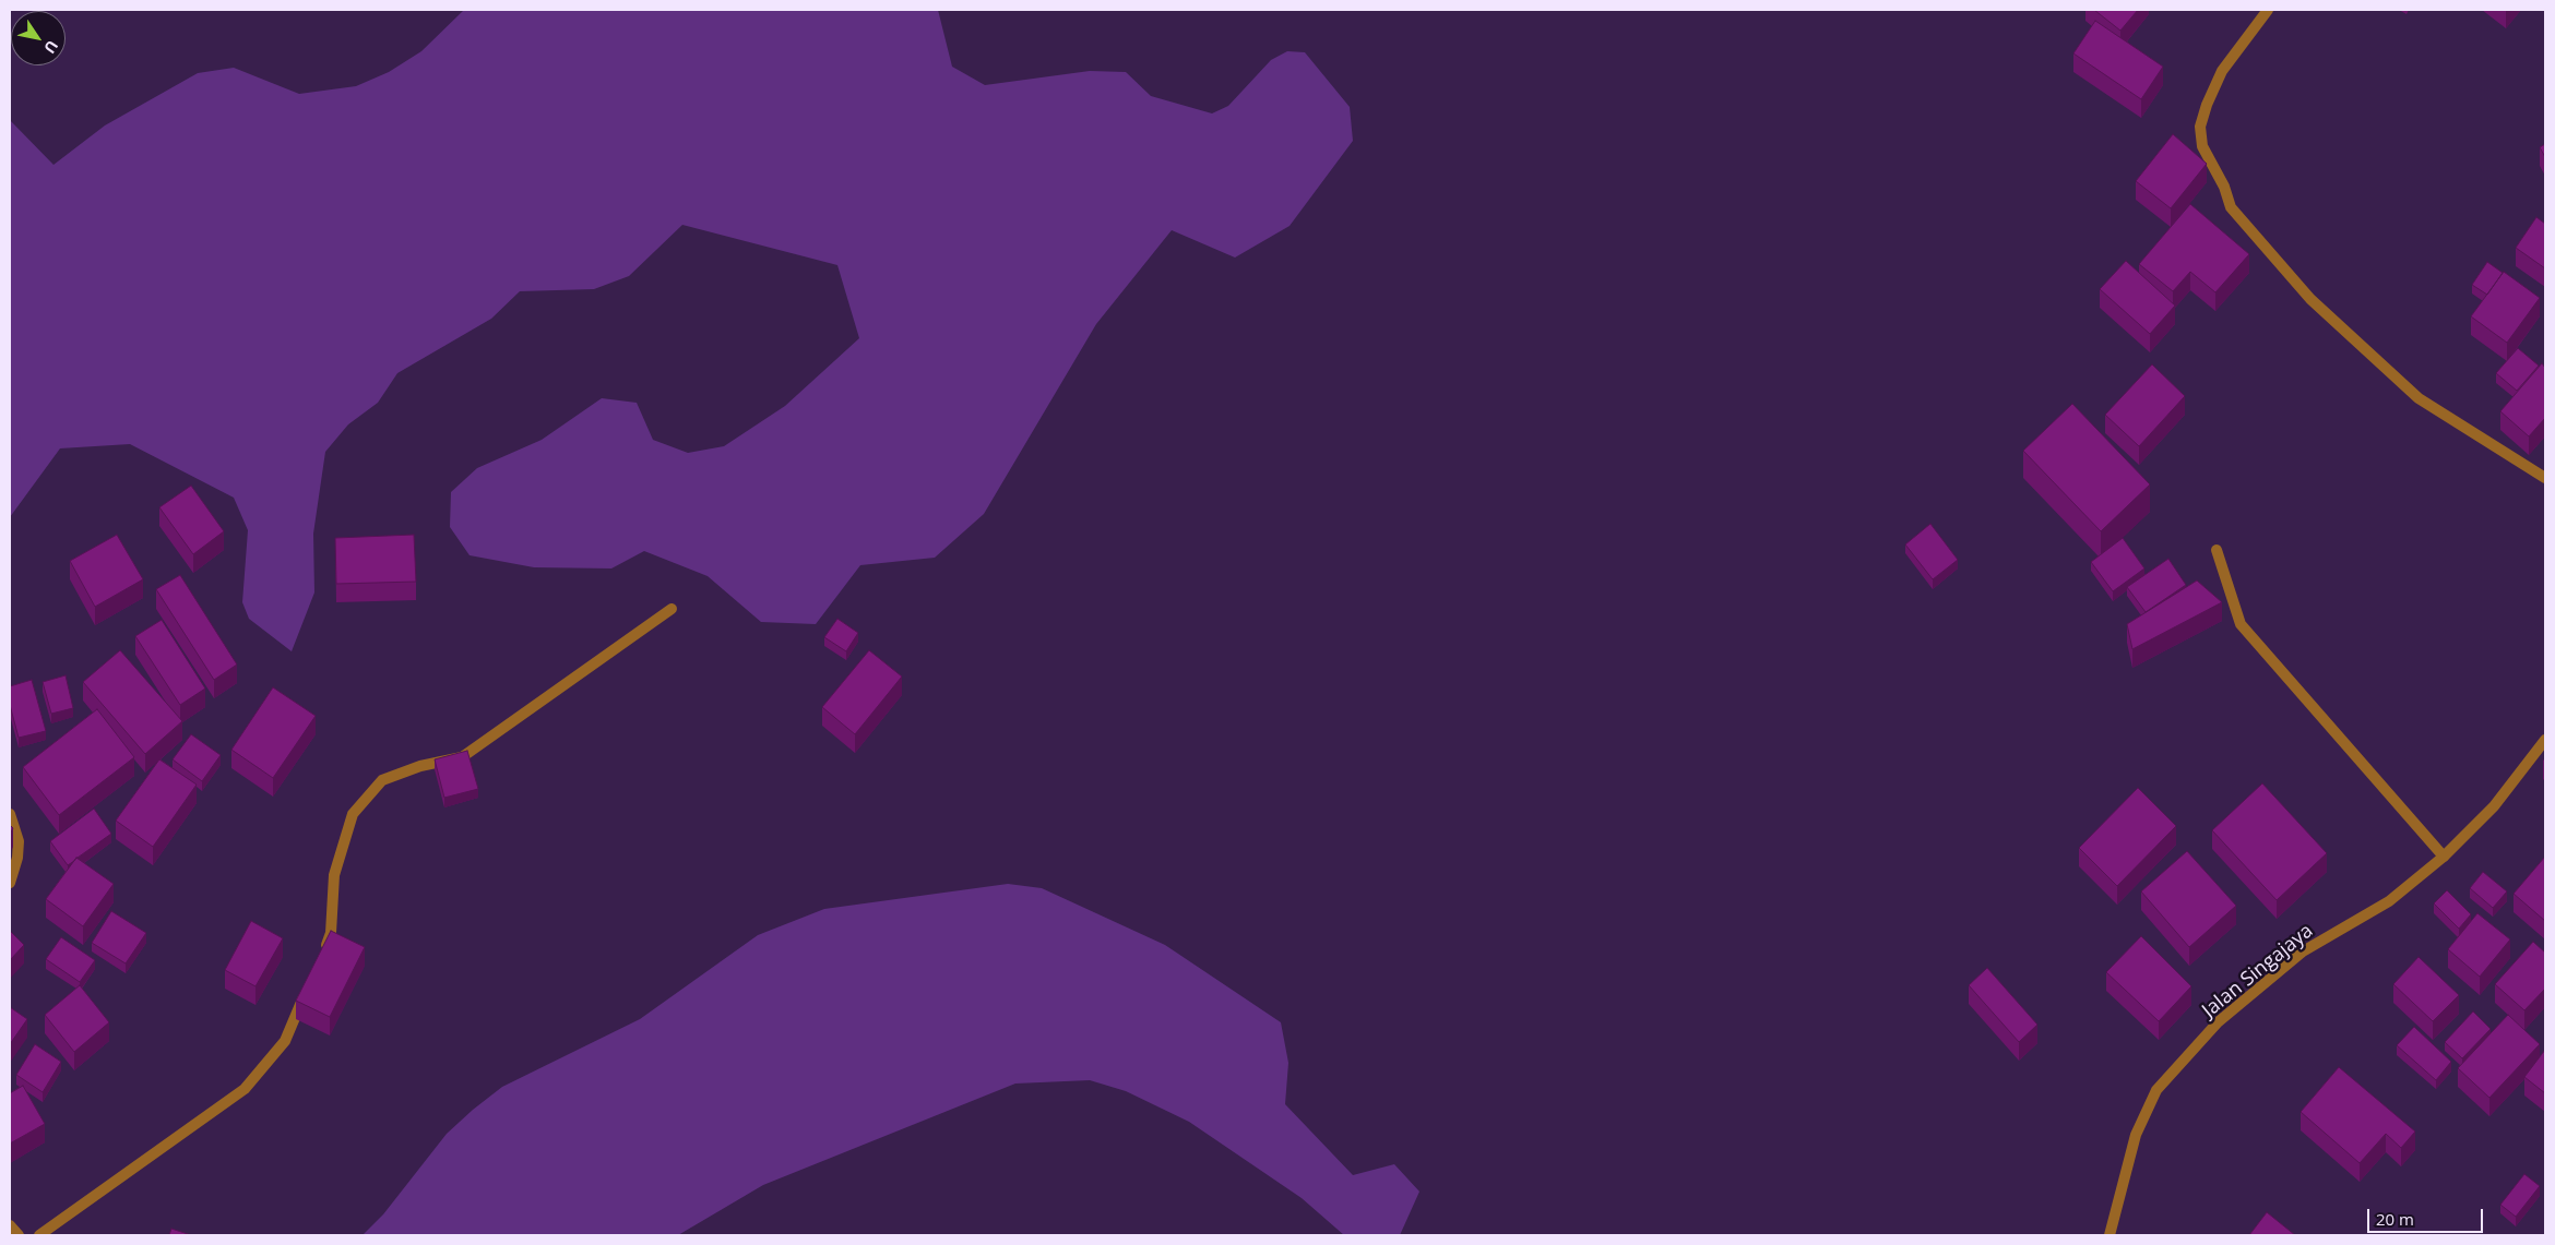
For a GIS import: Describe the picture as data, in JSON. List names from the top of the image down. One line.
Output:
{"streets":{"street":["Jalan Singajaya"]},"scale_bar":"20 m","north":"bottom right"}
